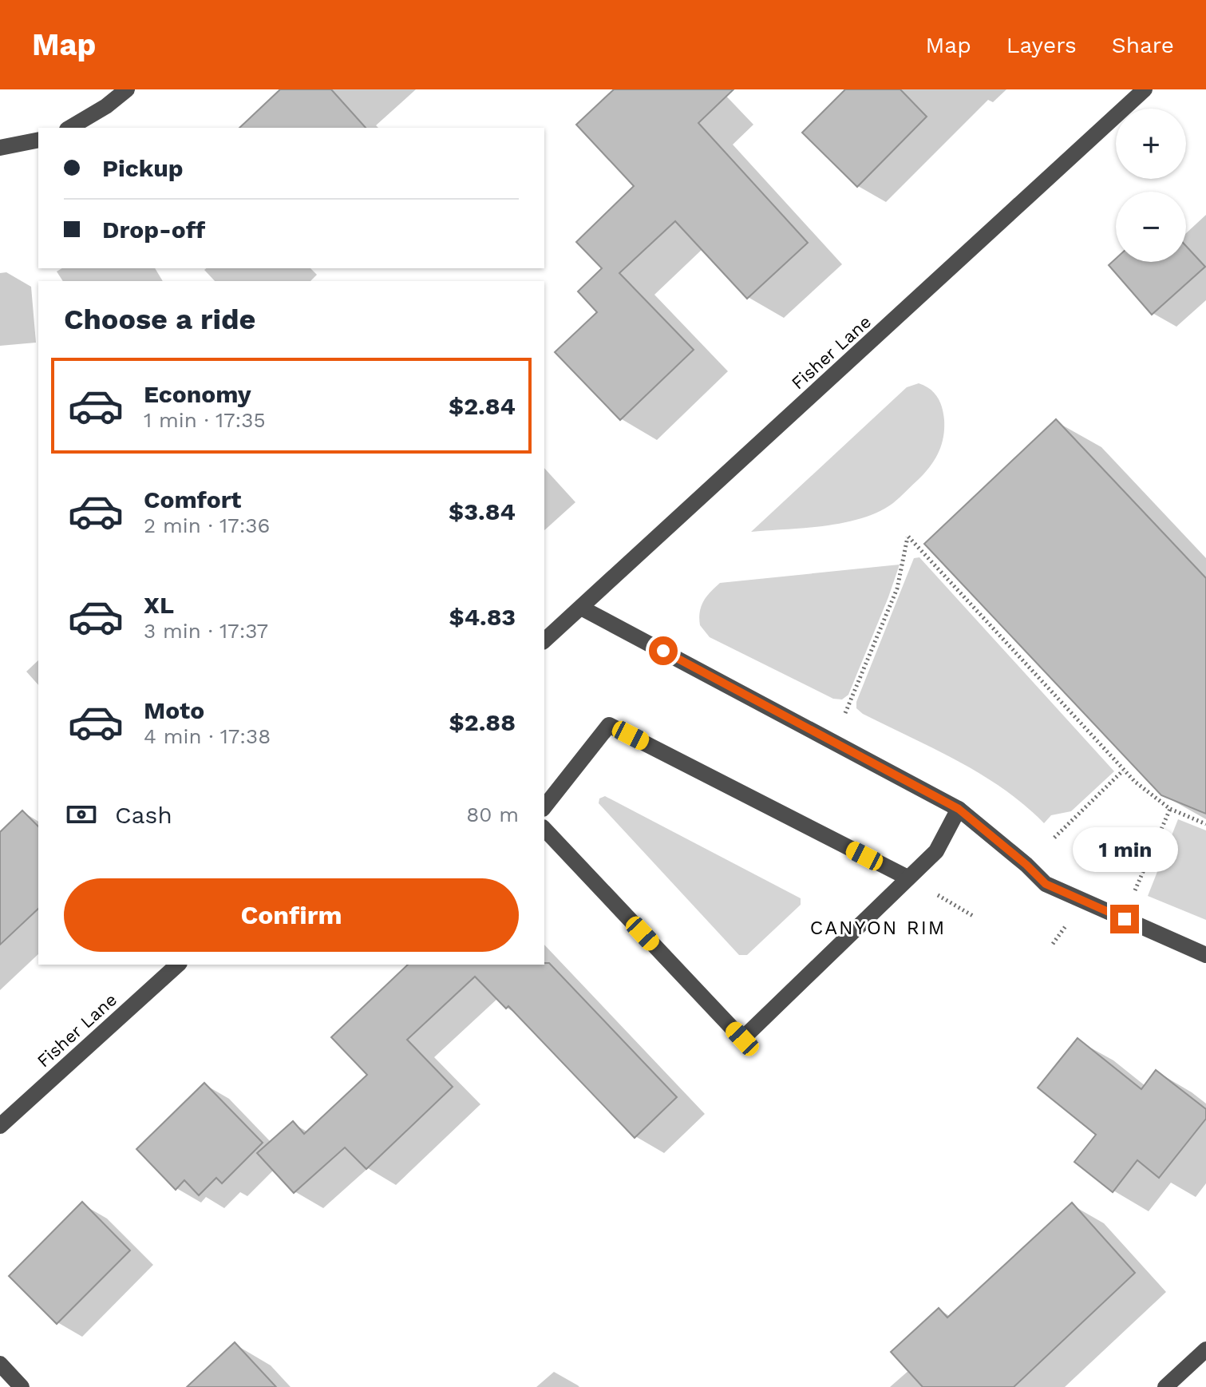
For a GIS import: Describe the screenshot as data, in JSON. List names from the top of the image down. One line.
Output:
{"streets":{"street":["Fisher Lane"]},"districts":["CANYON RIM"],"page":{"header":"Map","nav":["Map","Layers","Share"],"map_buttons":["+","−"],"banner":["Pickup","Drop-off"],"heading":"Choose a ride","list":[{"name":"Economy","note":"1 min · 17:35","value":"$2.84"},{"name":"Comfort","note":"2 min · 17:36","value":"$3.84"},{"name":"XL","note":"3 min · 17:37","value":"$4.83"},{"name":"Moto","note":"4 min · 17:38","value":"$2.88"}],"pay":["Cash","80 m"],"bubble":"1 min","buttons":"Confirm"}}
